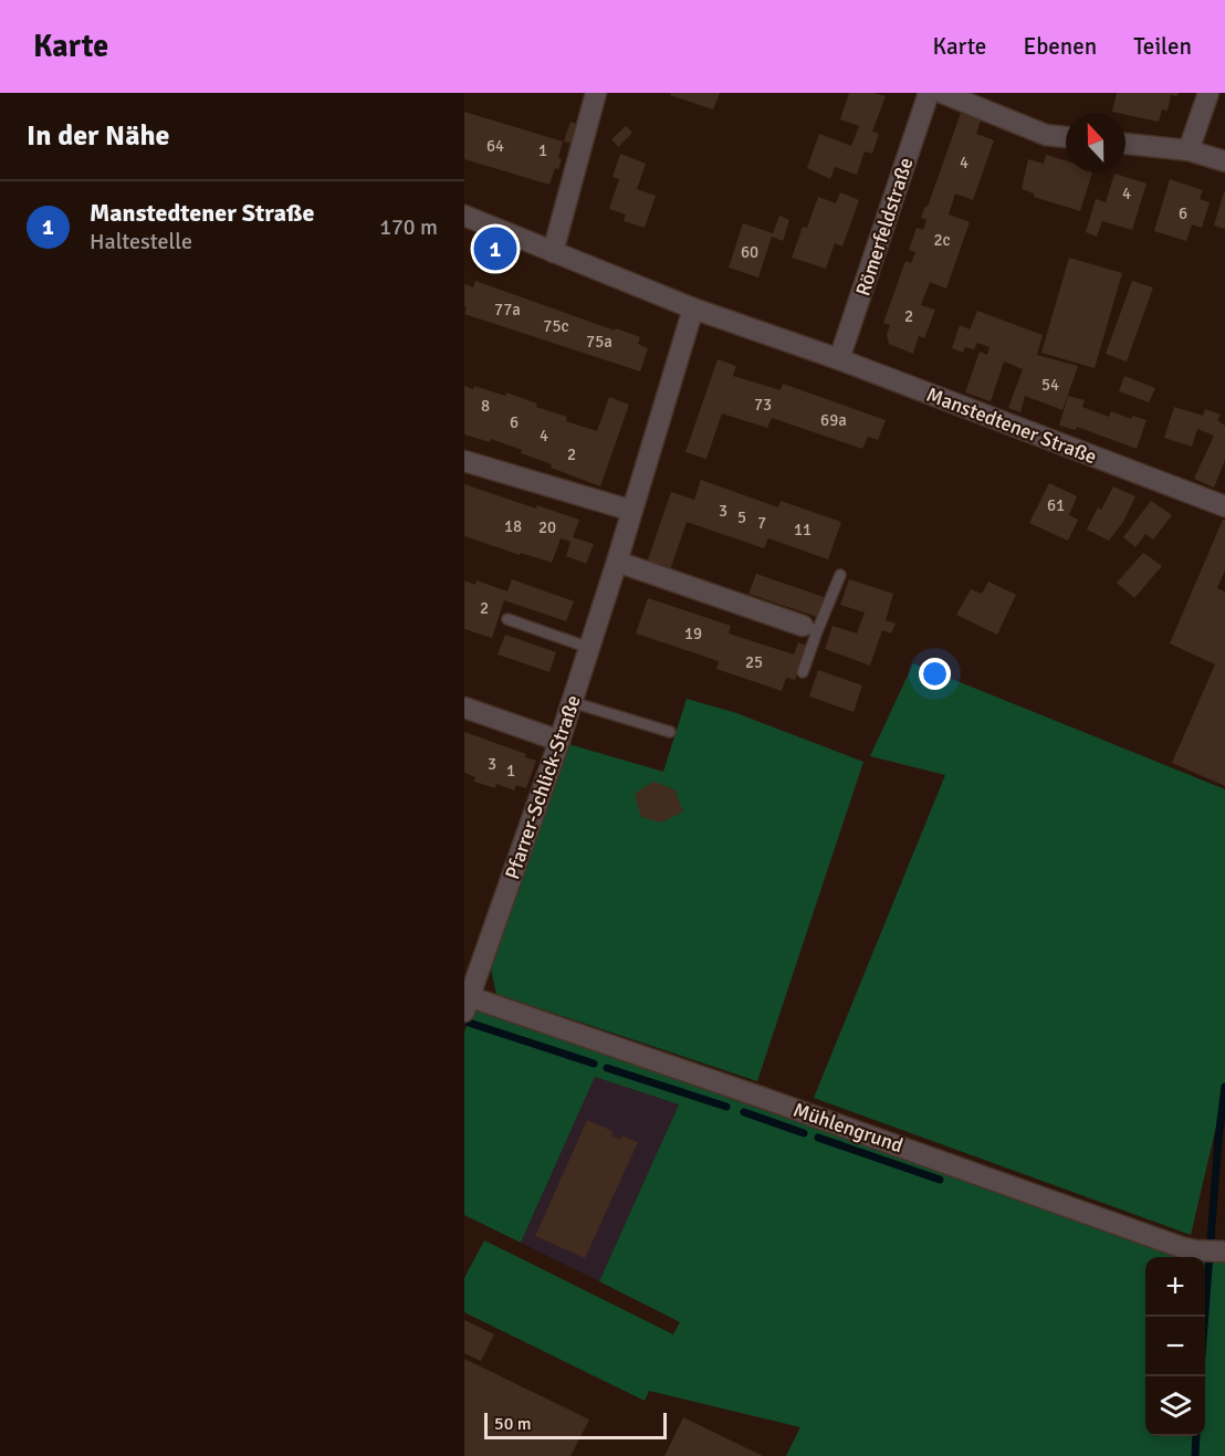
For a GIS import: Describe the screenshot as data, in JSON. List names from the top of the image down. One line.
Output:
{"streets":{"street":["Römerfeldstraße","Manstedtener Straße","Pfarrer-Schlick-Straße","Mühlengrund"]},"crossings":[["Römerfeldstraße","Manstedtener Straße"],["Manstedtener Straße","Pfarrer-Schlick-Straße"],["Pfarrer-Schlick-Straße","Mühlengrund"]],"house_numbers":["64","1","4","4","6","2c","60","77a","2","75c","75a","54","73","8","69a","6","4","2","61","3","5","7","18","20","11","2","19","25","3","1"],"scale_bar":"50 m","north":"top","page":{"header":"Karte","nav":["Karte","Ebenen","Teilen"],"heading":"In der Nähe","list":[{"mark":"1","name":"Manstedtener Straße","note":"Haltestelle","value":"170 m"}],"pins":"1","map_buttons":["+","−"],"scale":"50 m"}}
